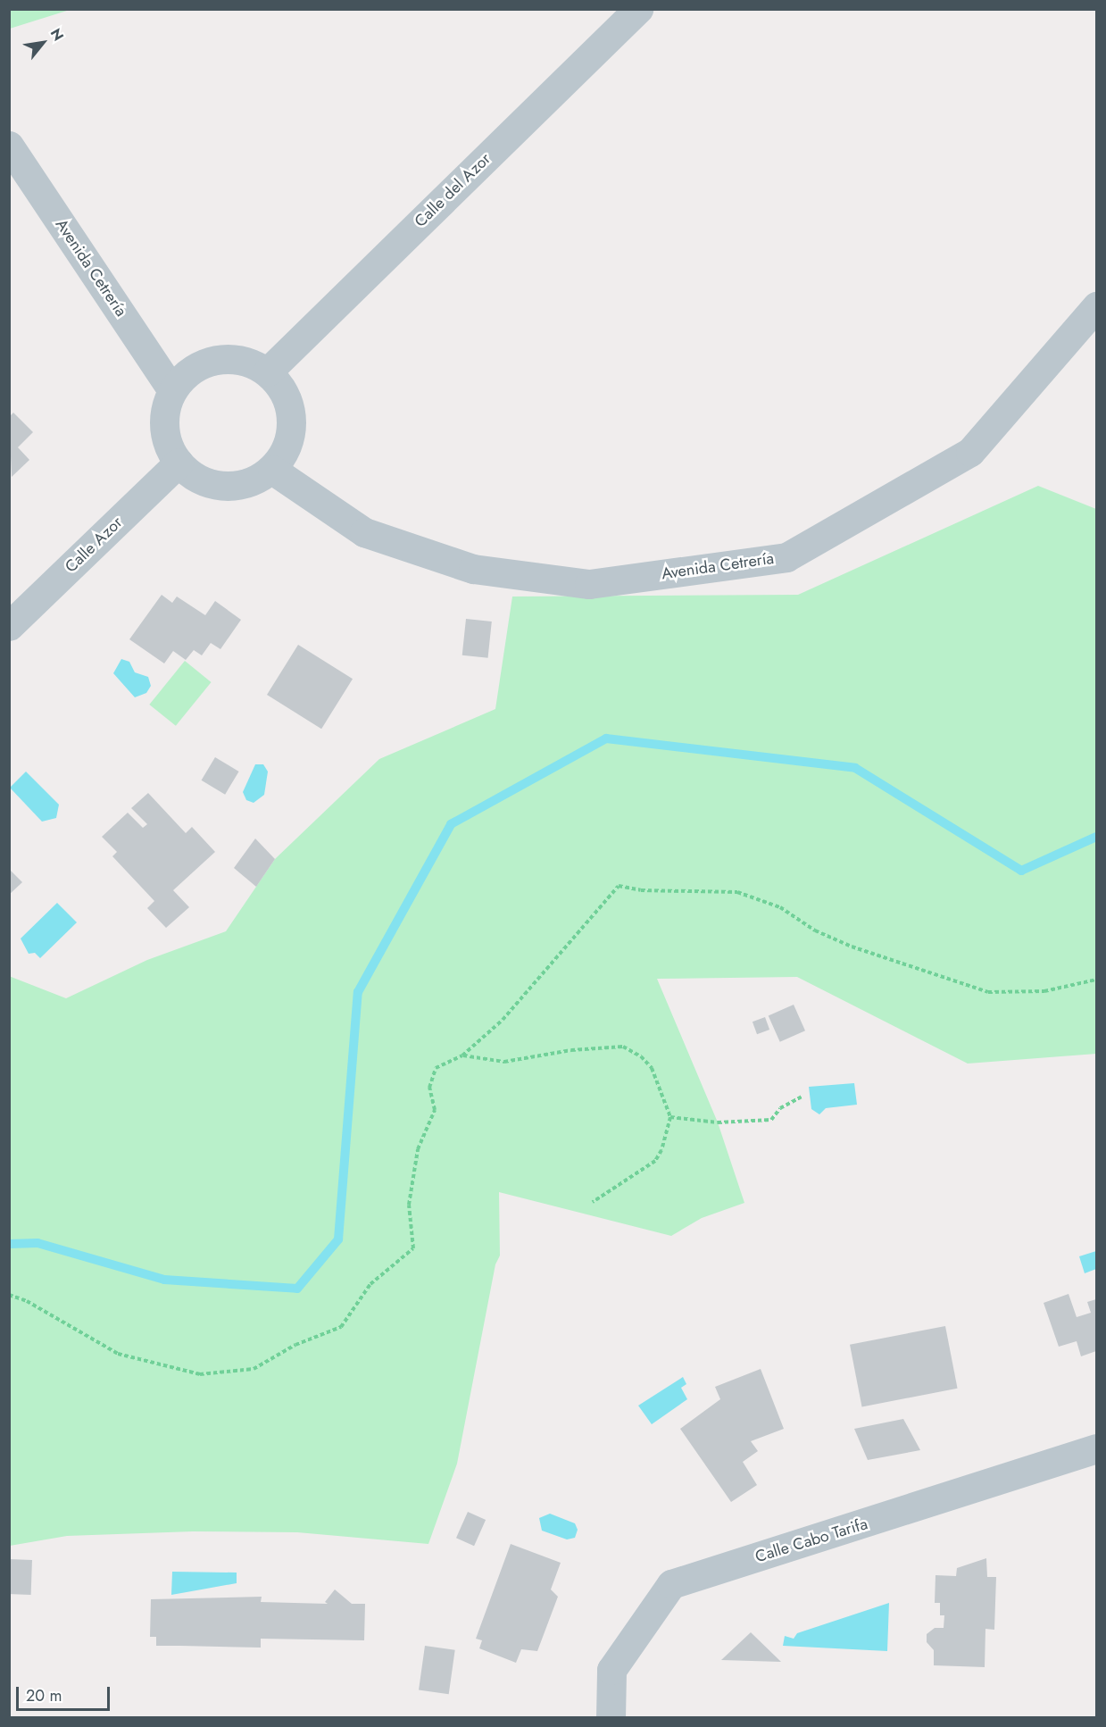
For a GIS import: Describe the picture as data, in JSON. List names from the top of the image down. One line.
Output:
{"streets":{"street":["Calle del Azor","Avenida Cetrería","Calle Azor","Calle Cabo Tarifa"]},"crossings":[["Calle del Azor","Avenida Cetrería"],["Calle del Azor","Calle Azor"],["Avenida Cetrería","Calle Azor"]],"scale_bar":"20 m","north":"top right"}
